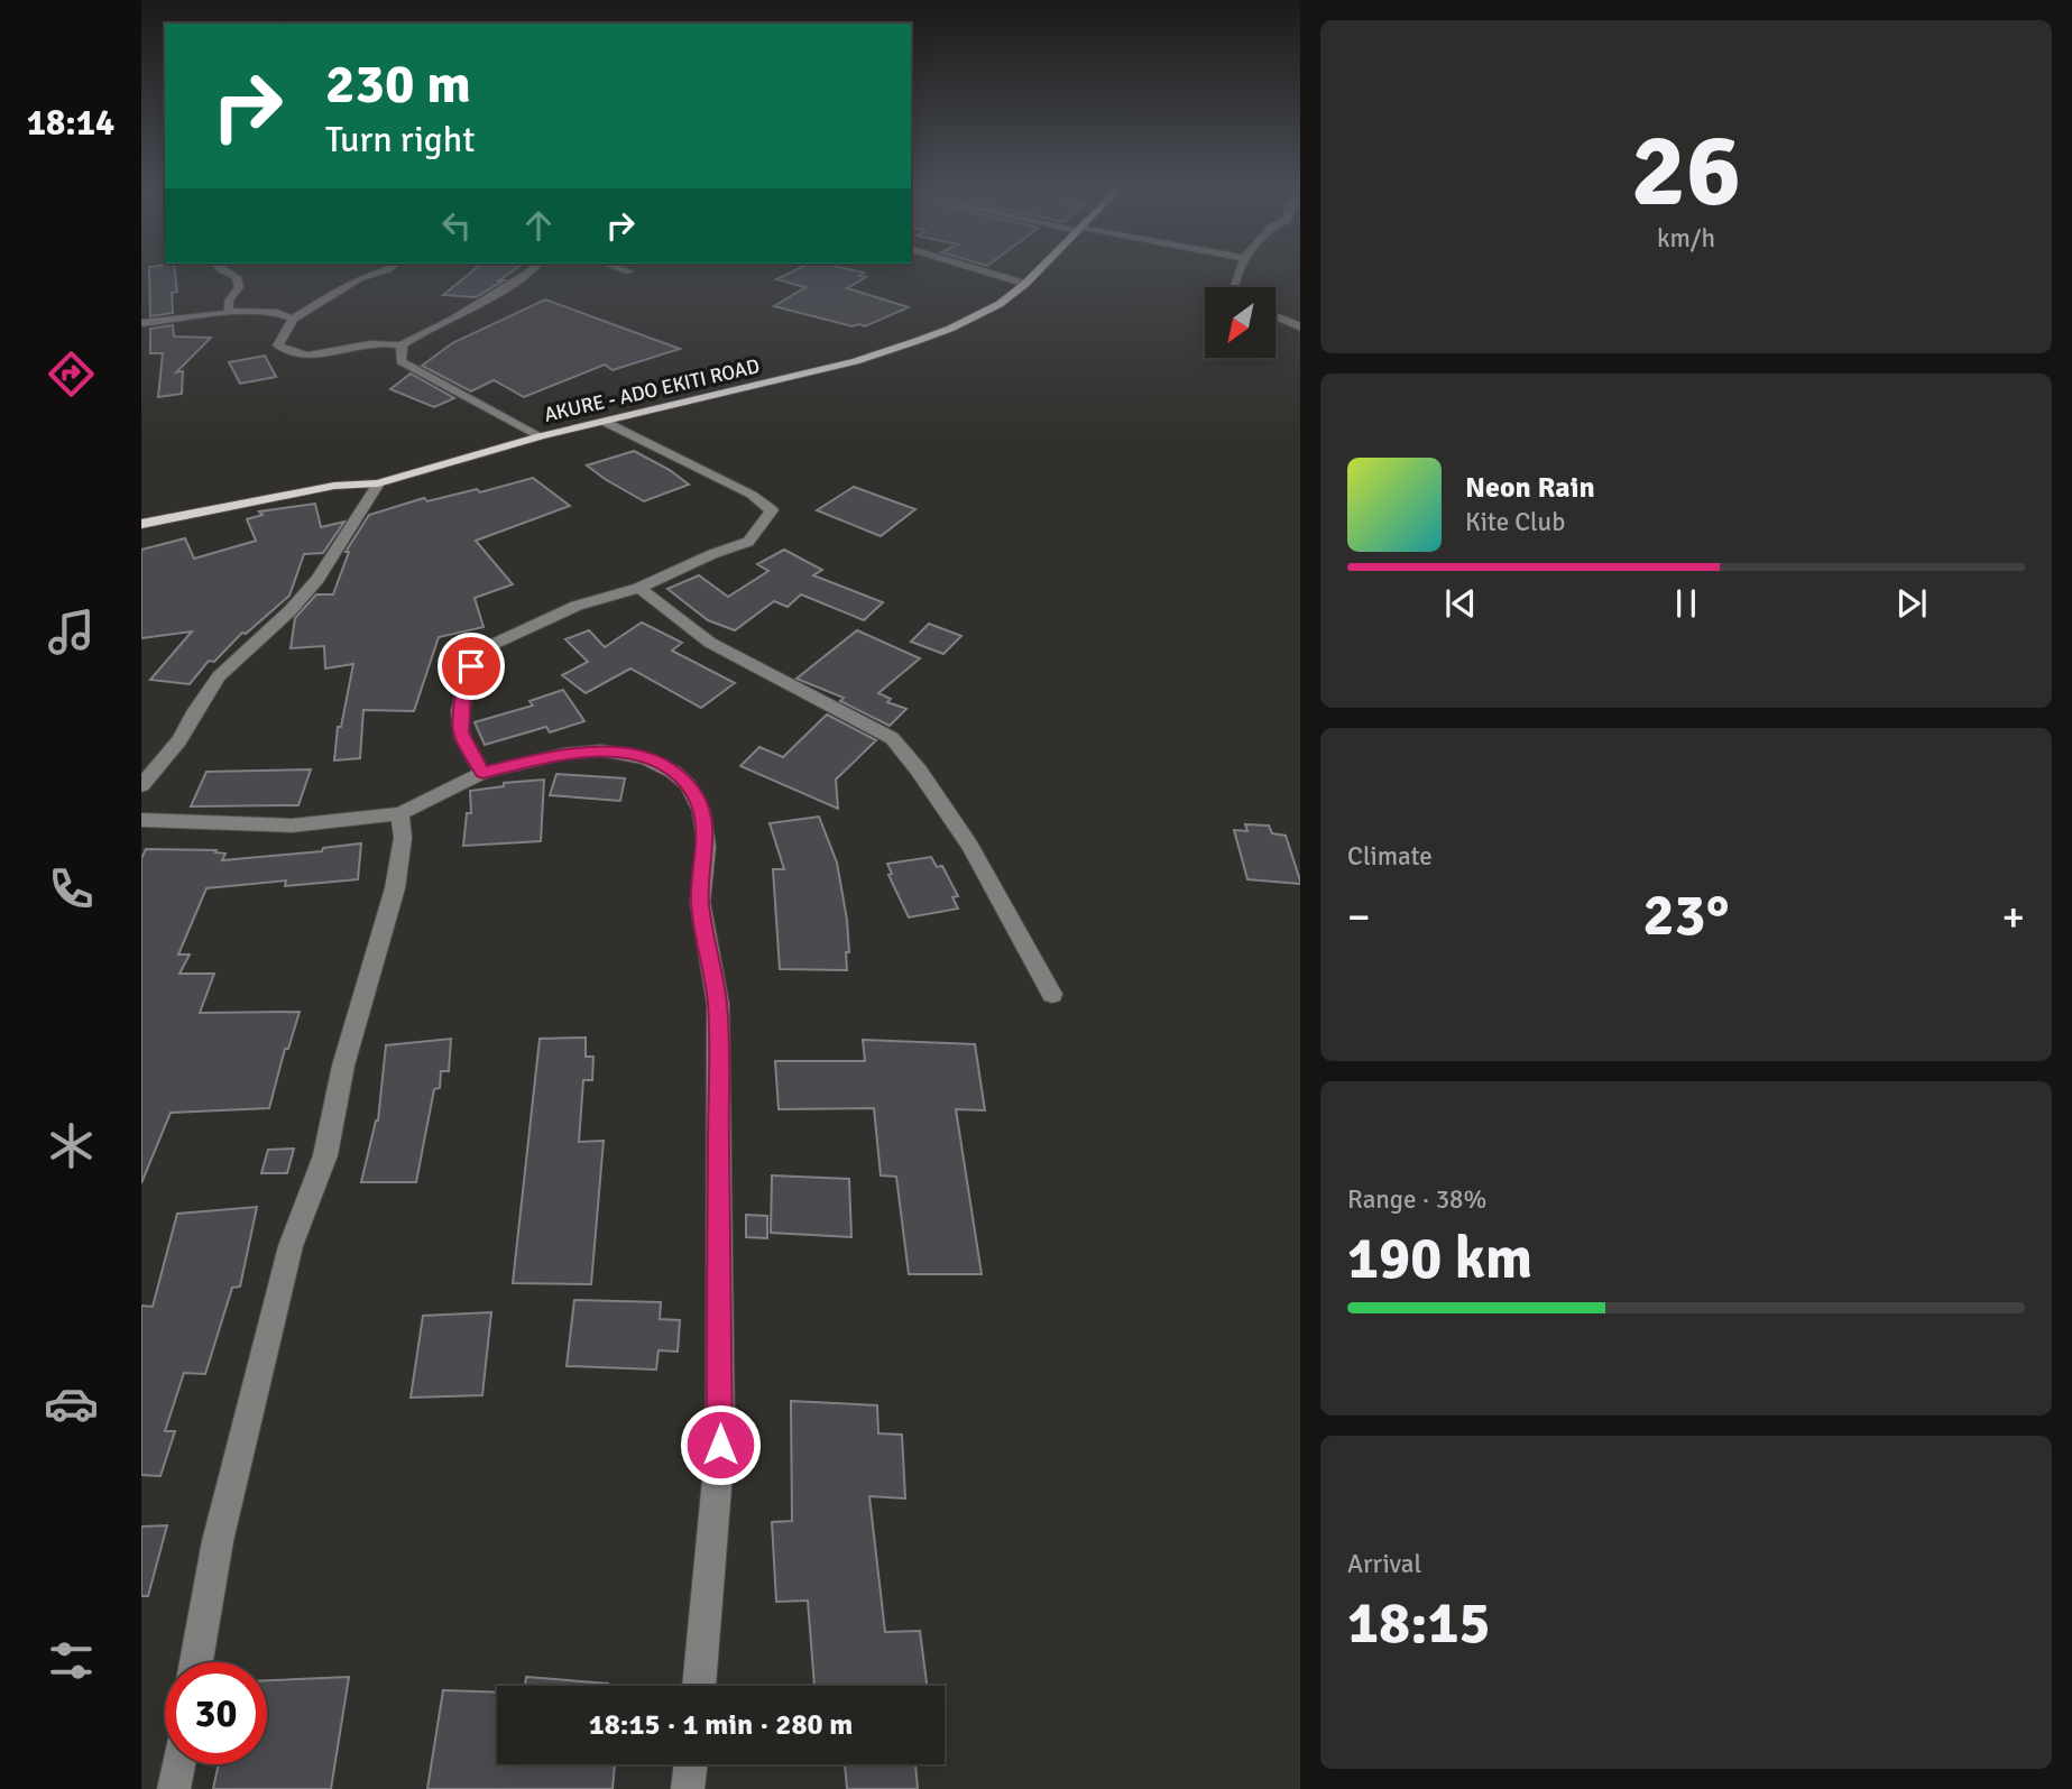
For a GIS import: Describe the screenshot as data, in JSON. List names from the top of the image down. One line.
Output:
{"streets":{"main road":["AKURE - ADO EKITI ROAD"]},"north":"bottom left","page":{"tabs":"18:14","tile":[["26","km/h"],"Climate",["Range · 38%","190 km"],["Arrival","18:15"]],"turn":["230 m","Turn right"],"song":["Neon Rain","Kite Club"],"heat":["−","23°","+"],"limit":"30","trip":"18:15 · 1 min · 280 m"}}
